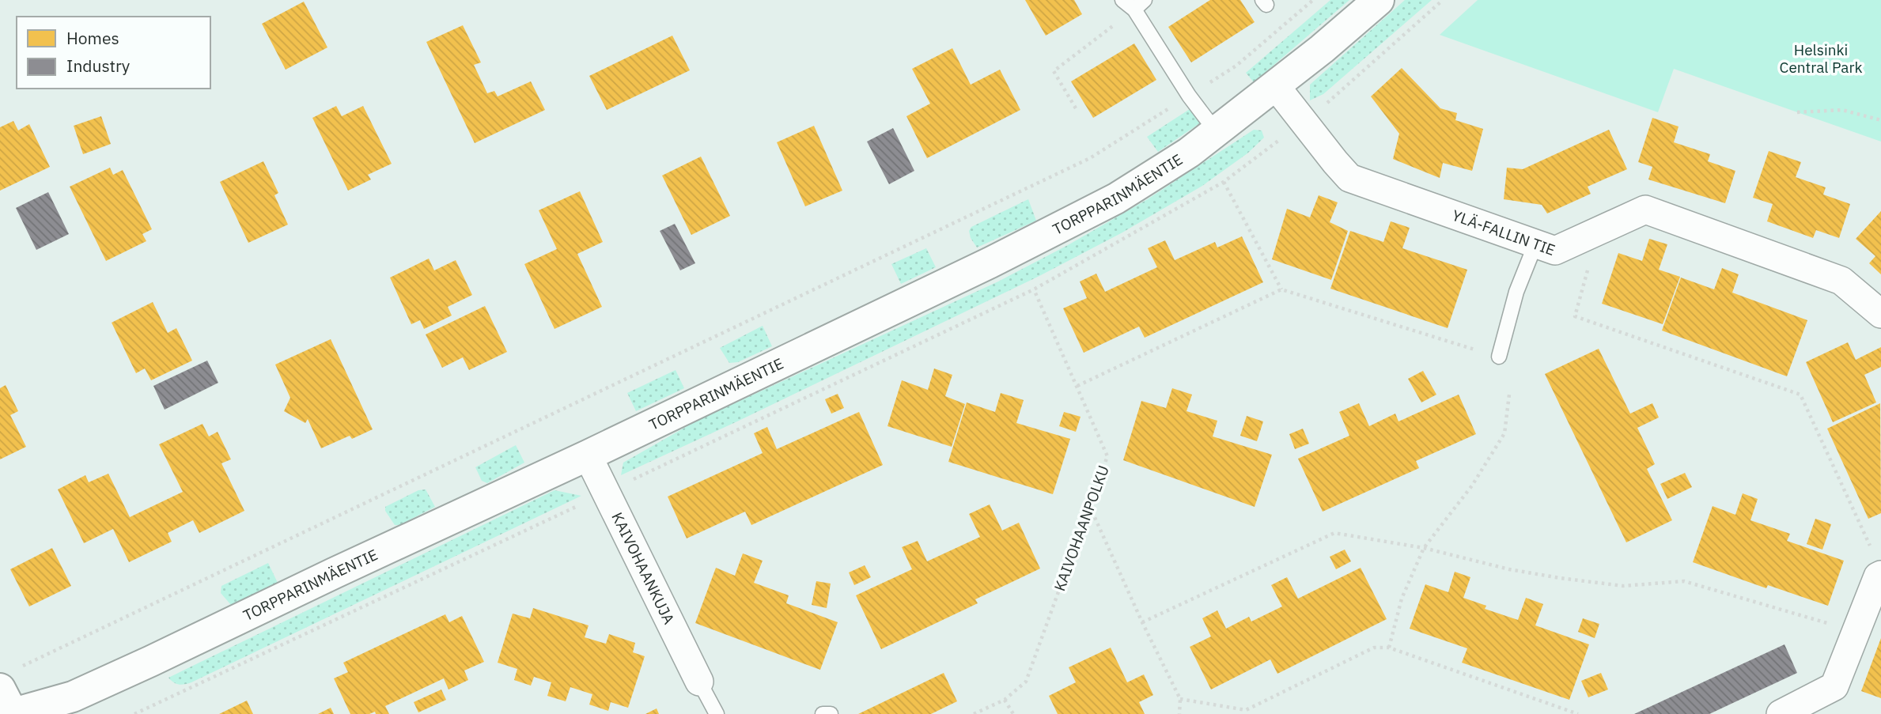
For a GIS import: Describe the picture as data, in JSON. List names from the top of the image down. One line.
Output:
{"streets":{"street":["TORPPARINMÄENTIE","YLÄ-FALLIN TIE","KAIVOHAANKUJA"],"path":["KAIVOHAANPOLKU"]},"crossings":[["TORPPARINMÄENTIE","YLÄ-FALLIN TIE"],["TORPPARINMÄENTIE","KAIVOHAANKUJA"]],"parks":["Helsinki Central Park"],"legend":["Homes","Industry"]}
